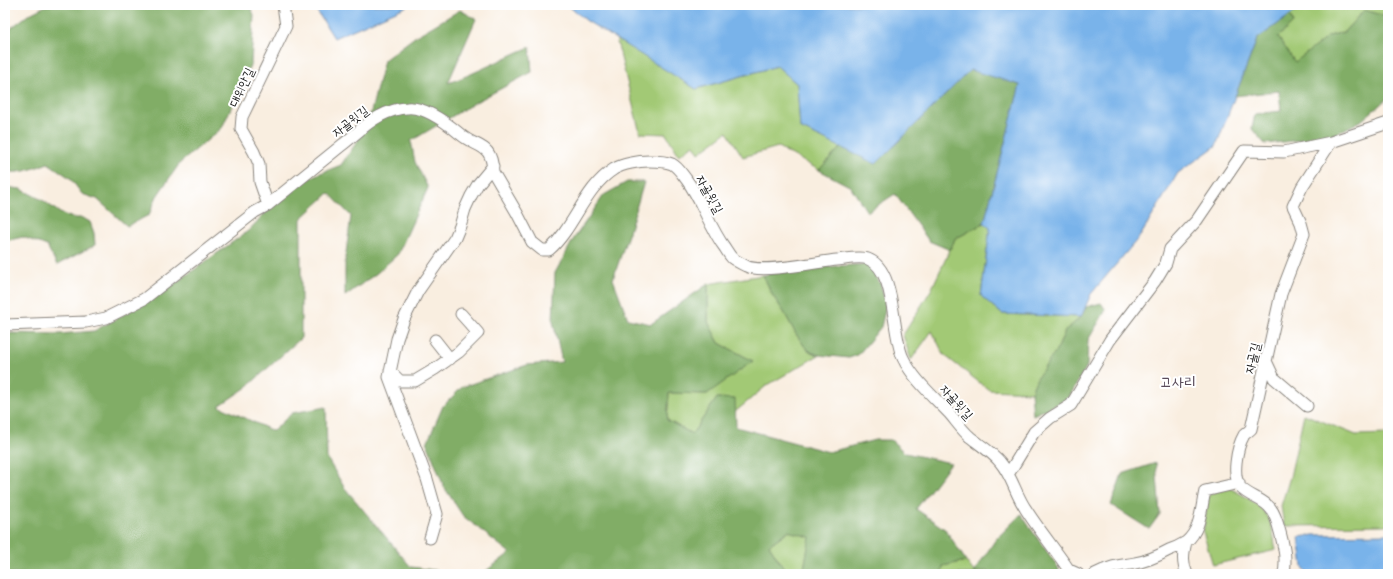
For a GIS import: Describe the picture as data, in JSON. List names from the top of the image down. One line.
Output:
{"streets":{"street":["대위안길","자골윗길","자골길"]},"crossings":[["대위안길","자골윗길"]],"districts":["고사리"]}
